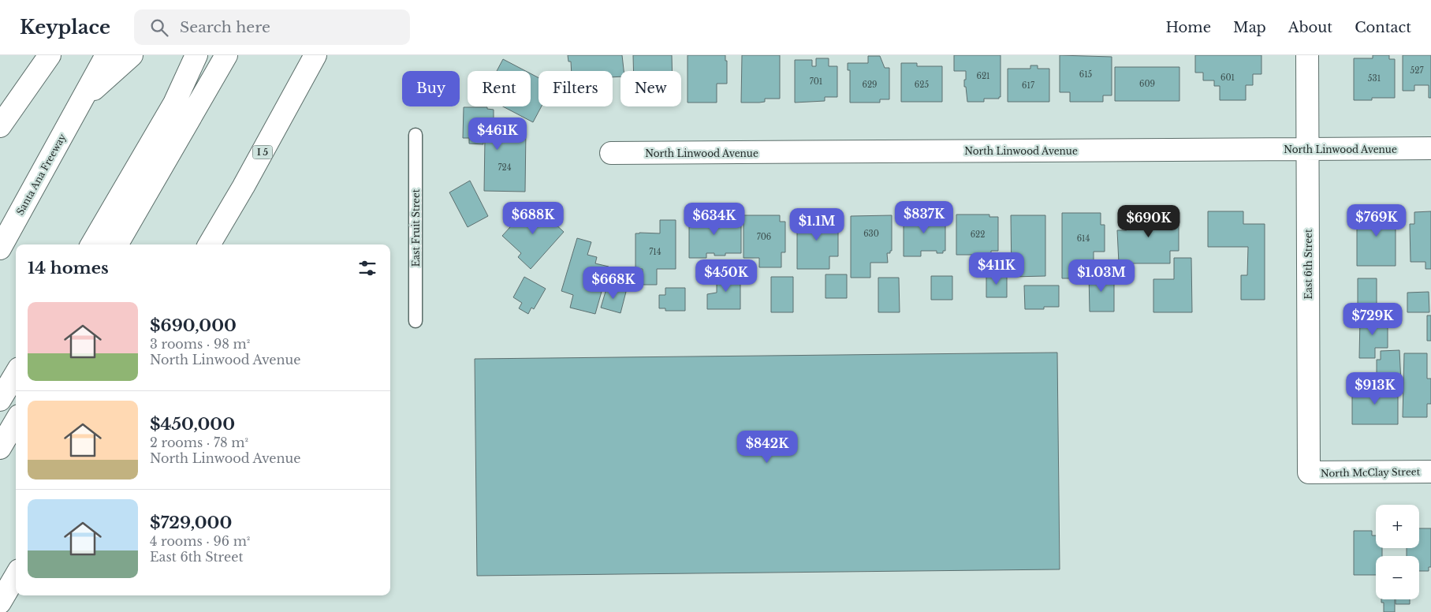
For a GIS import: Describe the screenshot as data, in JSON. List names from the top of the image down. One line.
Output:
{"streets":{"main road":["North Linwood Avenue","I 5","Santa Ana Freeway","East 6th Street","North McClay Street"],"lane":["East Fruit Street"]},"crossings":[["North Linwood Avenue","East 6th Street"],["East 6th Street","North McClay Street"]],"house_numbers":["527","615","621","601","531","701","609","629","625","617","724","630","622","706","614","714"],"page":{"header":"Keyplace","search":"Search here","nav":["Home","Map","About","Contact"],"chip":["Buy","Rent","Filters","New"],"price":["$461K","$837K","$688K","$634K","$769K","$690K","$1.1M","$411K","$450K","$1.03M","$668K","$729K","$913K","$842K"],"heading":"14 homes","list":[{"name":"$690,000","note":"3 rooms · 98 m² · North Linwood Avenue"},{"name":"$450,000","note":"2 rooms · 78 m² · North Linwood Avenue"},{"name":"$729,000","note":"4 rooms · 96 m² · East 6th Street"}],"map_buttons":["+","−"]}}
